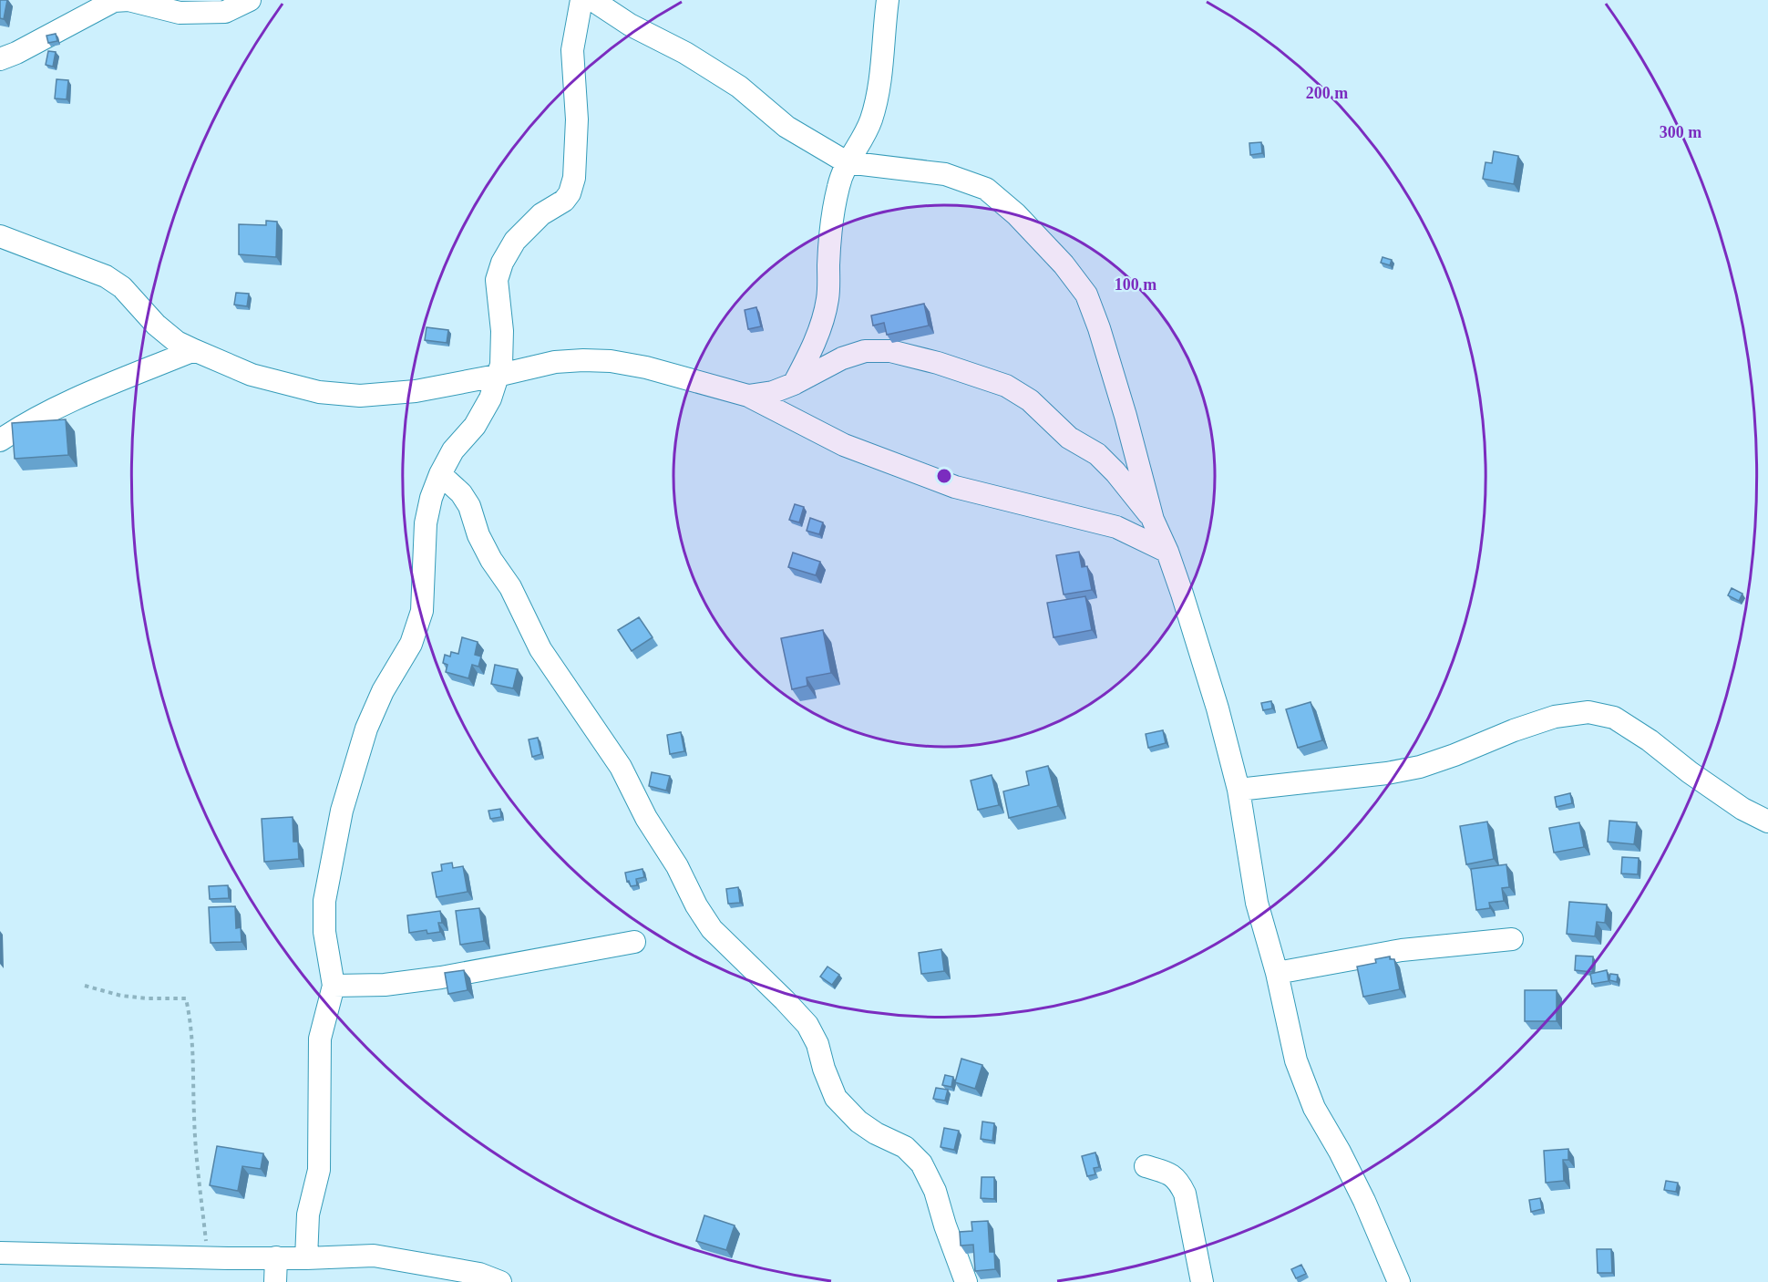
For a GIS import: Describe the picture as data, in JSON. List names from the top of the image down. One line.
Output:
{"rings":["200 m","300 m","100 m"]}
